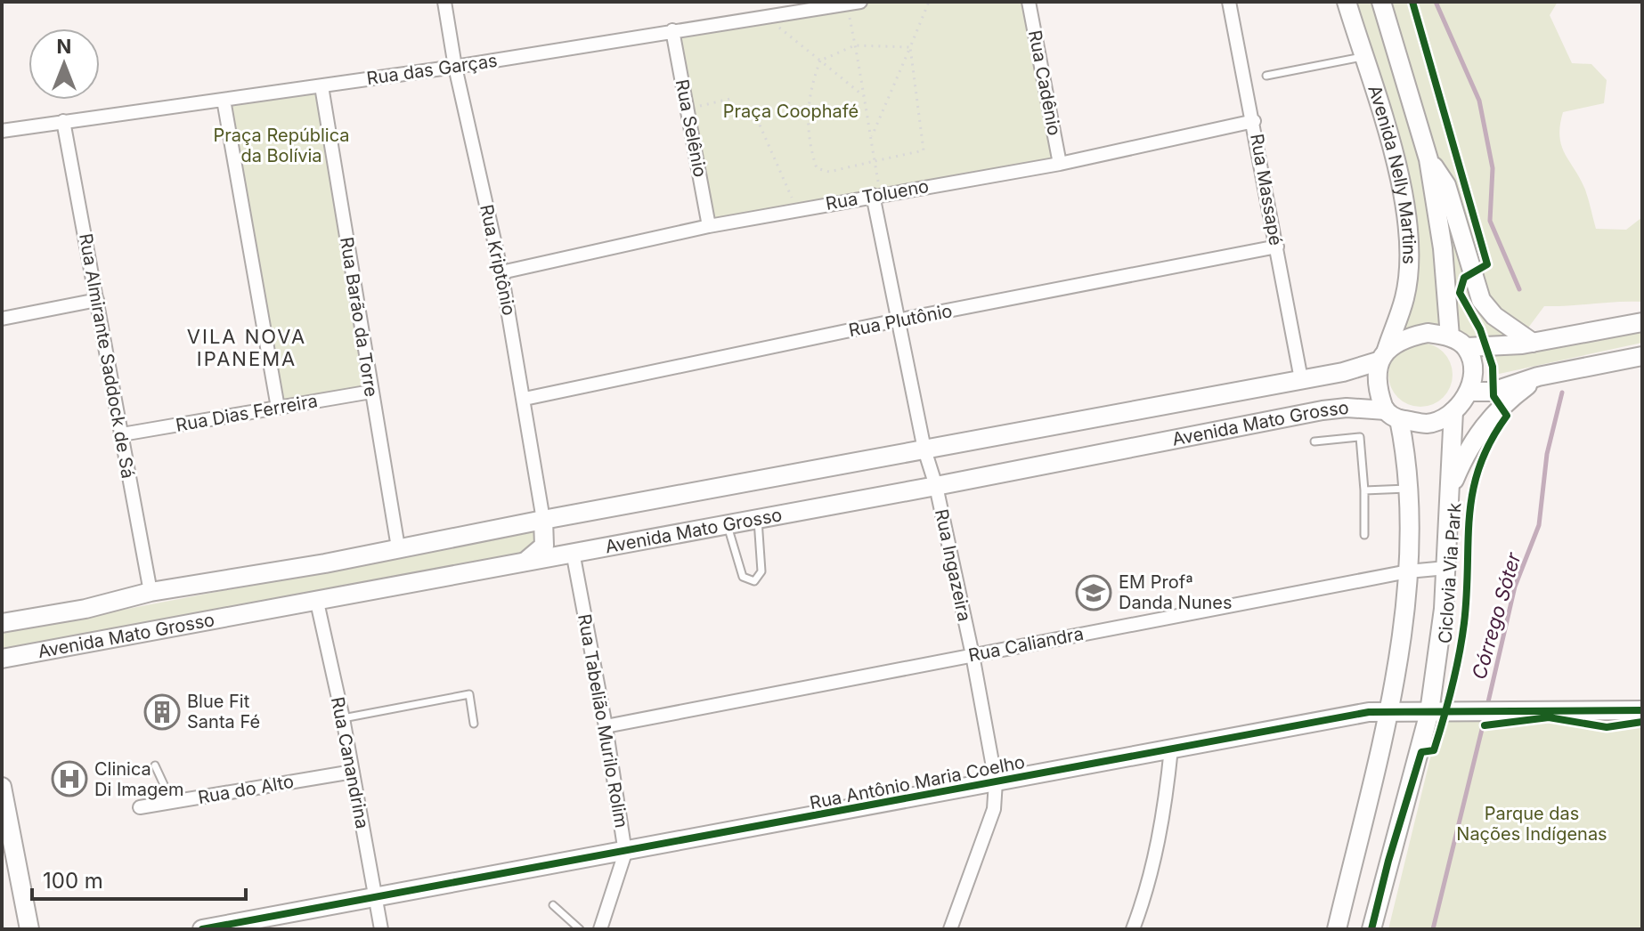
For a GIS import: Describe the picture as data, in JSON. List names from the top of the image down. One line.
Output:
{"streets":{"main road":["Avenida Nelly Martins","Avenida Mato Grosso","Rua Antônio Maria Coelho"],"street":["Rua das Garças","Rua Cadênio","Rua Selênio","Rua Massapé","Rua Tolueno","Rua Kriptônio","Rua Barão da Torre","Rua Plutônio","Rua Almirante Saddock de Sá","Rua Dias Ferreira","Rua Ingazeira","Rua Caliandra","Rua Tabelião Murilo Rolim","Rua Canandrina","Rua do Alto"],"cycle path":["Ciclovia Via Park"]},"crossings":[["Rua das Garças","Rua Selênio"],["Rua das Garças","Rua Kriptônio"],["Rua das Garças","Rua Barão da Torre"],["Rua das Garças","Rua Almirante Saddock de Sá"],["Rua Cadênio","Rua Tolueno"],["Rua Selênio","Rua Tolueno"],["Avenida Nelly Martins","Avenida Mato Grosso"],["Rua Massapé","Rua Tolueno"],["Rua Massapé","Rua Plutônio"],["Rua Massapé","Avenida Mato Grosso"],["Rua Tolueno","Rua Kriptônio"],["Rua Tolueno","Rua Ingazeira"],["Rua Kriptônio","Rua Plutônio"],["Rua Kriptônio","Avenida Mato Grosso"],["Rua Barão da Torre","Rua Dias Ferreira"],["Rua Barão da Torre","Avenida Mato Grosso"],["Rua Plutônio","Rua Ingazeira"],["Rua Almirante Saddock de Sá","Rua Dias Ferreira"],["Rua Almirante Saddock de Sá","Avenida Mato Grosso"],["Avenida Mato Grosso","Rua Ingazeira"],["Avenida Mato Grosso","Rua Tabelião Murilo Rolim"],["Avenida Mato Grosso","Rua Canandrina"],["Rua Ingazeira","Rua Caliandra"],["Rua Ingazeira","Rua Antônio Maria Coelho"],["Rua Caliandra","Rua Tabelião Murilo Rolim"],["Rua Tabelião Murilo Rolim","Rua Antônio Maria Coelho"],["Rua Canandrina","Rua Antônio Maria Coelho"],["Rua Canandrina","Rua do Alto"]],"districts":["VILA NOVA IPANEMA"],"water":["Córrego Sóter"],"parks":["Praça Coophafé","Praça República da Bolívia","Parque das Nações Indígenas"],"places":{"school or university":["EM Profª Danda Nunes"],"building":["Blue Fit Santa Fé"],"hospital":["Clinica Di Imagem"]},"scale_bar":"100 m","north":"top"}
